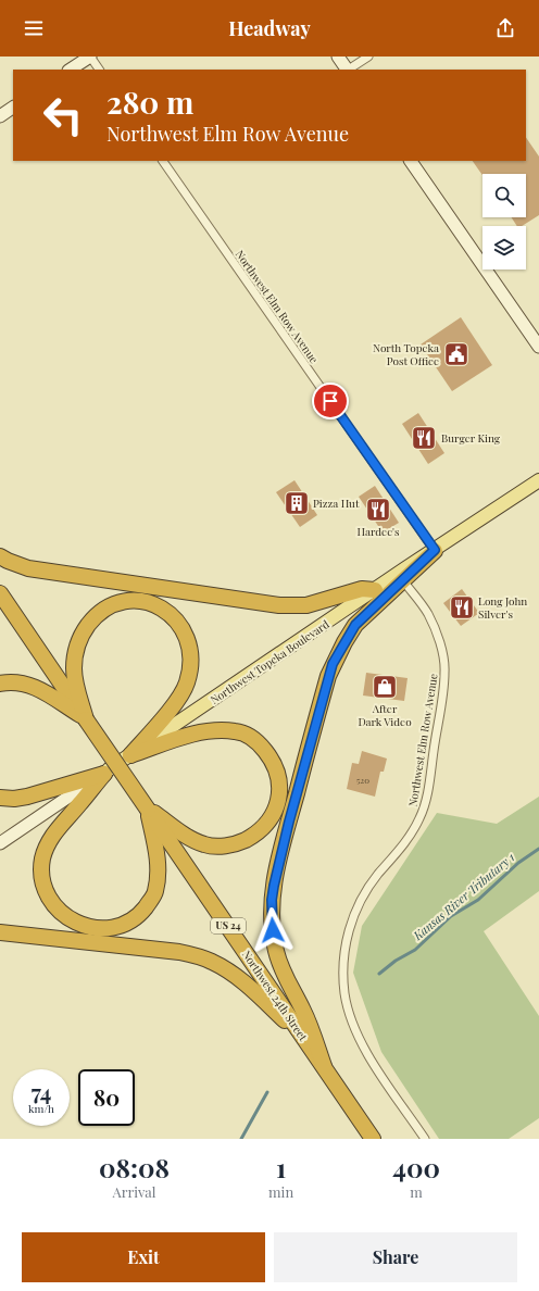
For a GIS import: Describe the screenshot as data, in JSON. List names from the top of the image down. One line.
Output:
{"streets":{"highway":["US 24","Northwest 24th Street"],"main road":["Northwest Topeka Boulevard"],"street":["Northwest Elm Row Avenue"]},"crossings":[["Northwest Elm Row Avenue","Northwest Topeka Boulevard"],["US 24","Northwest 24th Street"]],"water":["Kansas River Tributary 1"],"places":{"public building":["North Topeka Post Office"],"restaurant":["Burger King","Hardee's","Long John Silver's"],"building":["Pizza Hut"],"shop":["After Dark Video"]},"house_numbers":["520"],"page":{"header":"Headway","turn":["280 m","Northwest Elm Row Avenue"],"speed":"74 km/h","limit":"80","eta":["08:08","Arrival","1","min","400","m"],"buttons":["Exit","Share"]}}
